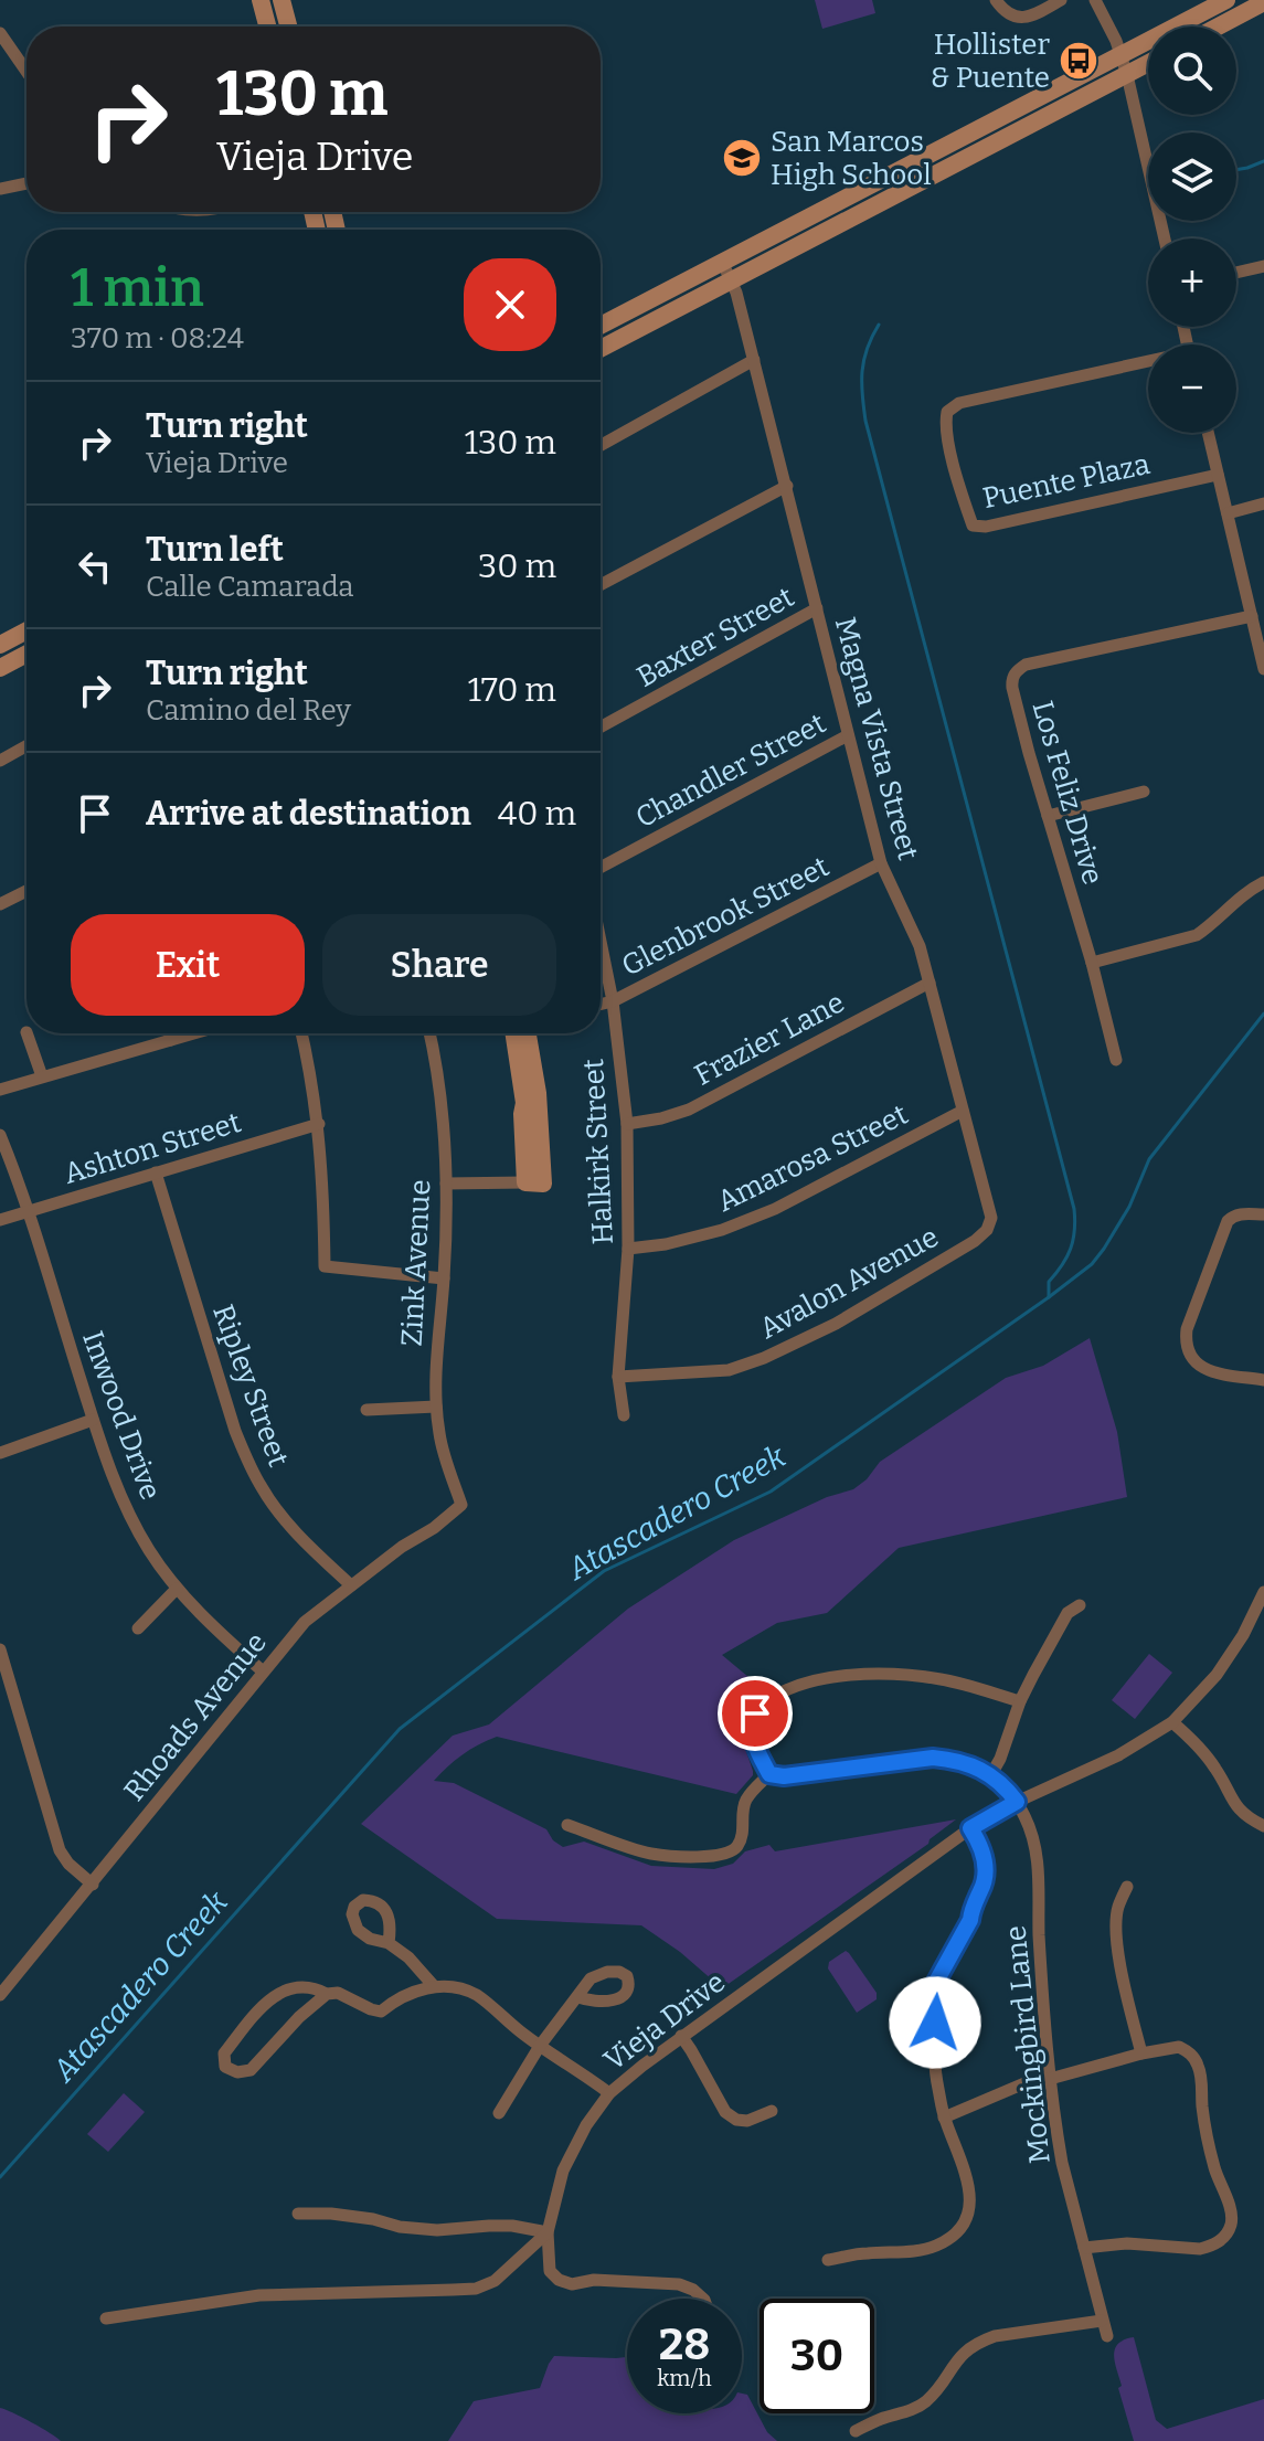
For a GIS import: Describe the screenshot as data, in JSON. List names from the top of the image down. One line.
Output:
{"streets":{"street":["Puente Plaza","Baxter Street","Magna Vista Street","Chandler Street","Los Feliz Drive","Glenbrook Street","Frazier Lane","Ashton Street","Halkirk Street","Amarosa Street","Zink Avenue","Avalon Avenue","Ripley Street","Inwood Drive","Rhoads Avenue","Vieja Drive","Mockingbird Lane"]},"crossings":[["Baxter Street","Magna Vista Street"],["Magna Vista Street","Chandler Street"],["Magna Vista Street","Glenbrook Street"],["Magna Vista Street","Frazier Lane"],["Magna Vista Street","Amarosa Street"],["Magna Vista Street","Avalon Avenue"],["Glenbrook Street","Halkirk Street"],["Frazier Lane","Halkirk Street"],["Ashton Street","Ripley Street"],["Ashton Street","Inwood Drive"],["Halkirk Street","Amarosa Street"],["Halkirk Street","Avalon Avenue"],["Zink Avenue","Rhoads Avenue"],["Ripley Street","Rhoads Avenue"],["Inwood Drive","Rhoads Avenue"],["Vieja Drive","Mockingbird Lane"]],"water":["Atascadero Creek"],"places":{"bus stop":["Hollister & Puente"],"school or university":["San Marcos High School"]},"page":{"map_buttons":["+","−"],"turn":["130 m","Vieja Drive"],"heading":["1 min","370 m · 08:24"],"list":[{"name":"Turn right","note":"Vieja Drive","value":"130 m"},{"name":"Turn left","note":"Calle Camarada","value":"30 m"},{"name":"Turn right","note":"Camino del Rey","value":"170 m"},{"name":"Arrive at destination","value":"40 m"}],"buttons":["Exit","Share"],"speed":"28 km/h","limit":"30"}}
